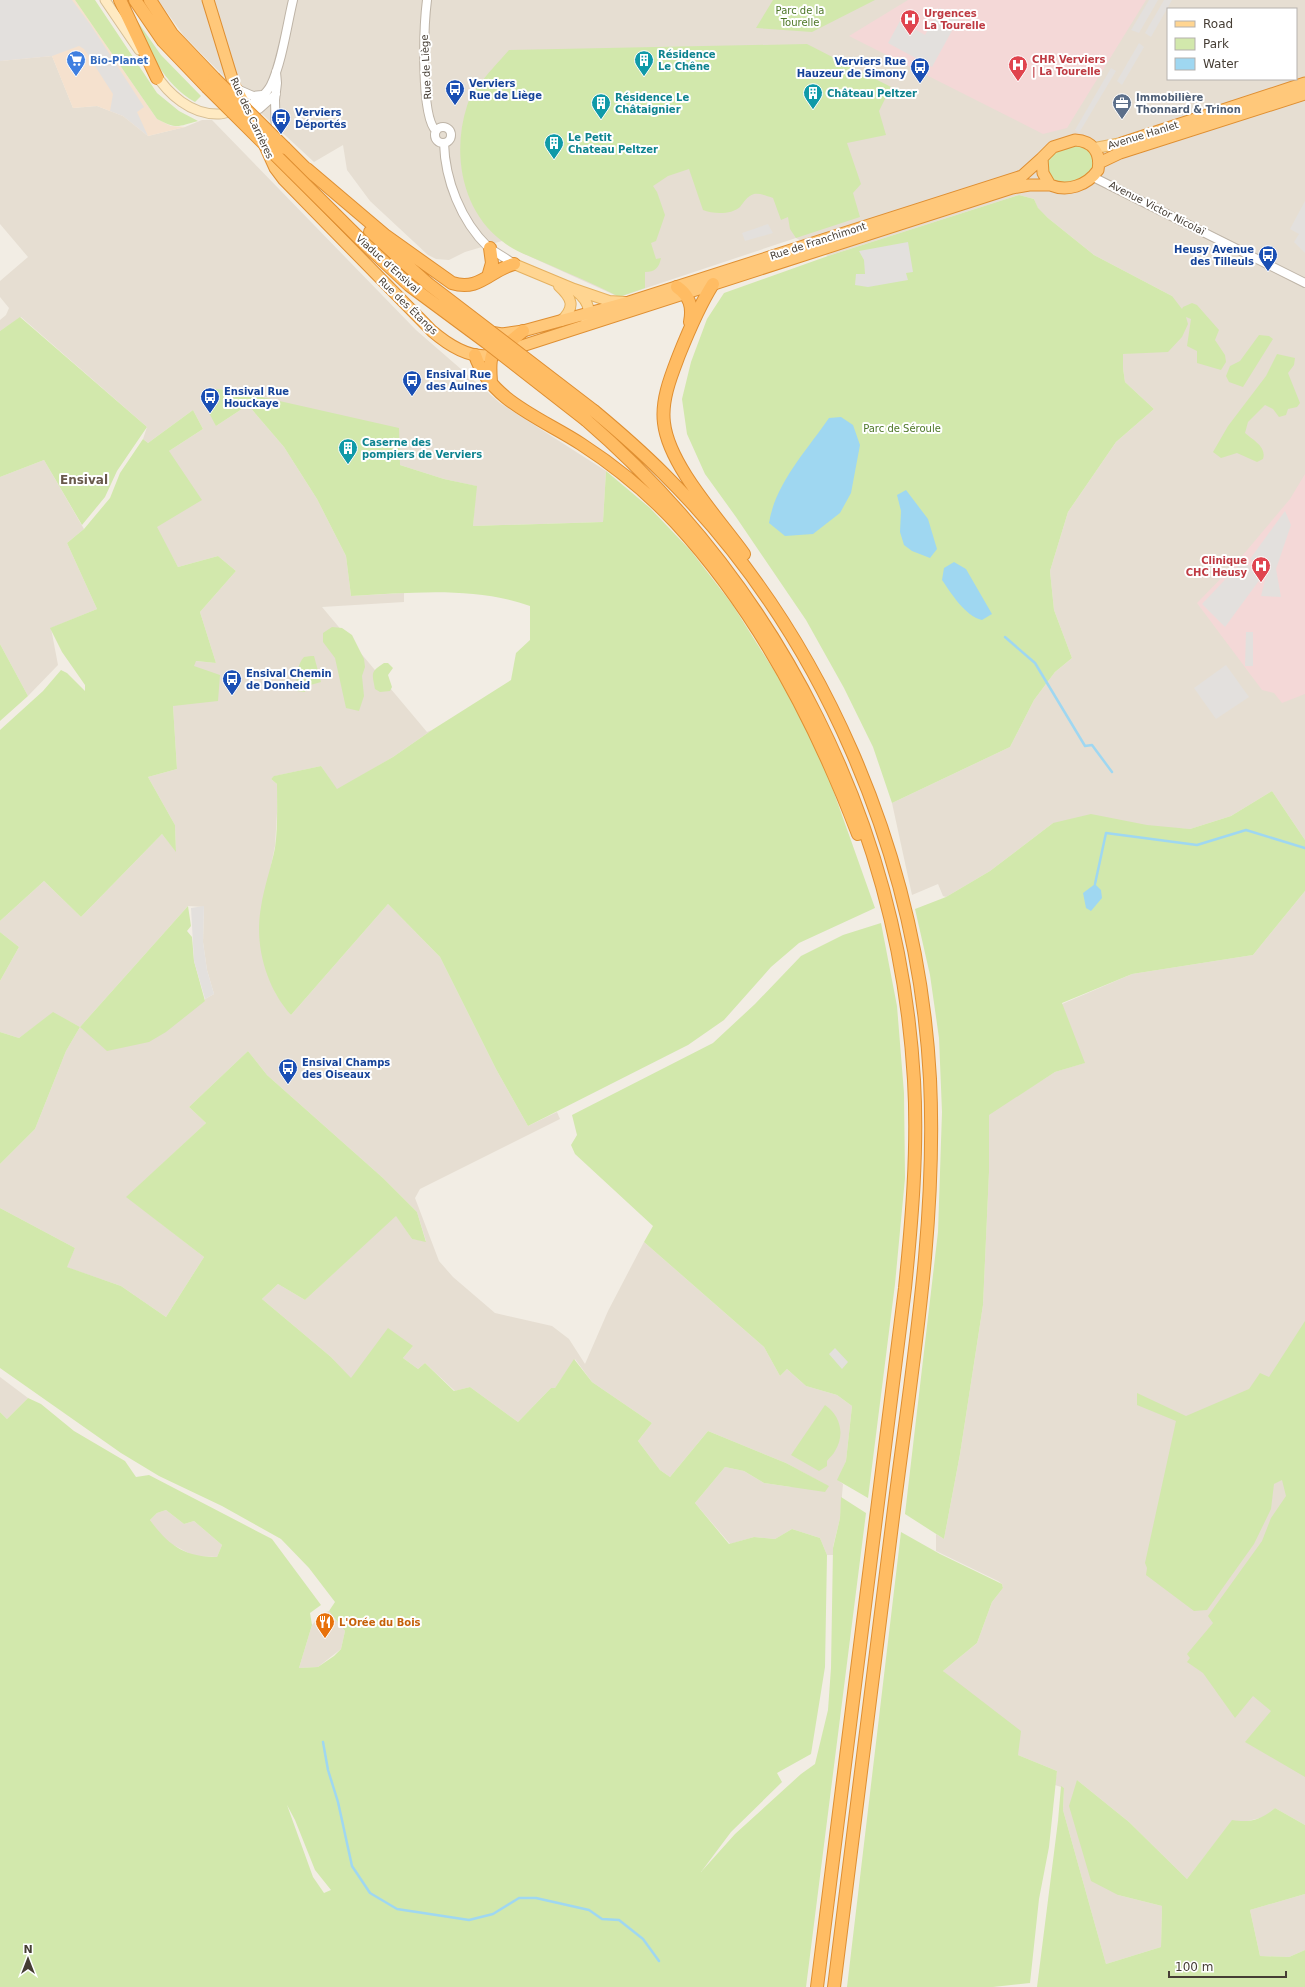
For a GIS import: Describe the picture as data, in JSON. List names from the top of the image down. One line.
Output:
{"streets":{"highway":["Rue des Carrières","Avenue Hanlet","Rue de Franchimont","Viaduc d’Ensival","Rue des Étangs"],"street":["Rue de Liège","Avenue Victor Nicolaï"]},"crossings":[["Rue des Carrières","Rue des Étangs"],["Avenue Hanlet","Avenue Victor Nicolaï"],["Avenue Hanlet","Rue de Franchimont"],["Avenue Victor Nicolaï","Rue de Franchimont"],["Rue de Franchimont","Rue des Étangs"]],"districts":["Ensival"],"parks":["Parc de la Tourelle","Parc de Séroule"],"places":{"hospital":["Urgences La Tourelle","CHR Verviers | La Tourelle","Clinique CHC Heusy"],"supermarket":["Bio-Planet"],"building":["Résidence Le Chêne","Château Peltzer","Résidence Le Châtaignier","Le Petit Chateau Peltzer","Caserne des pompiers de Verviers"],"bus stop":["Verviers Rue Hauzeur de Simony","Verviers Rue de Liège","Verviers Déportés","Heusy Avenue des Tilleuls","Ensival Rue des Aulnes","Ensival Rue Houckaye","Ensival Chemin de Donheid","Ensival Champs des Oiseaux"],"office":["Immobilière Thonnard & Trinon"],"restaurant":["L'Orée du Bois"]},"legend":["Road","Park","Water"],"scale_bar":"100 m","north":"top"}
